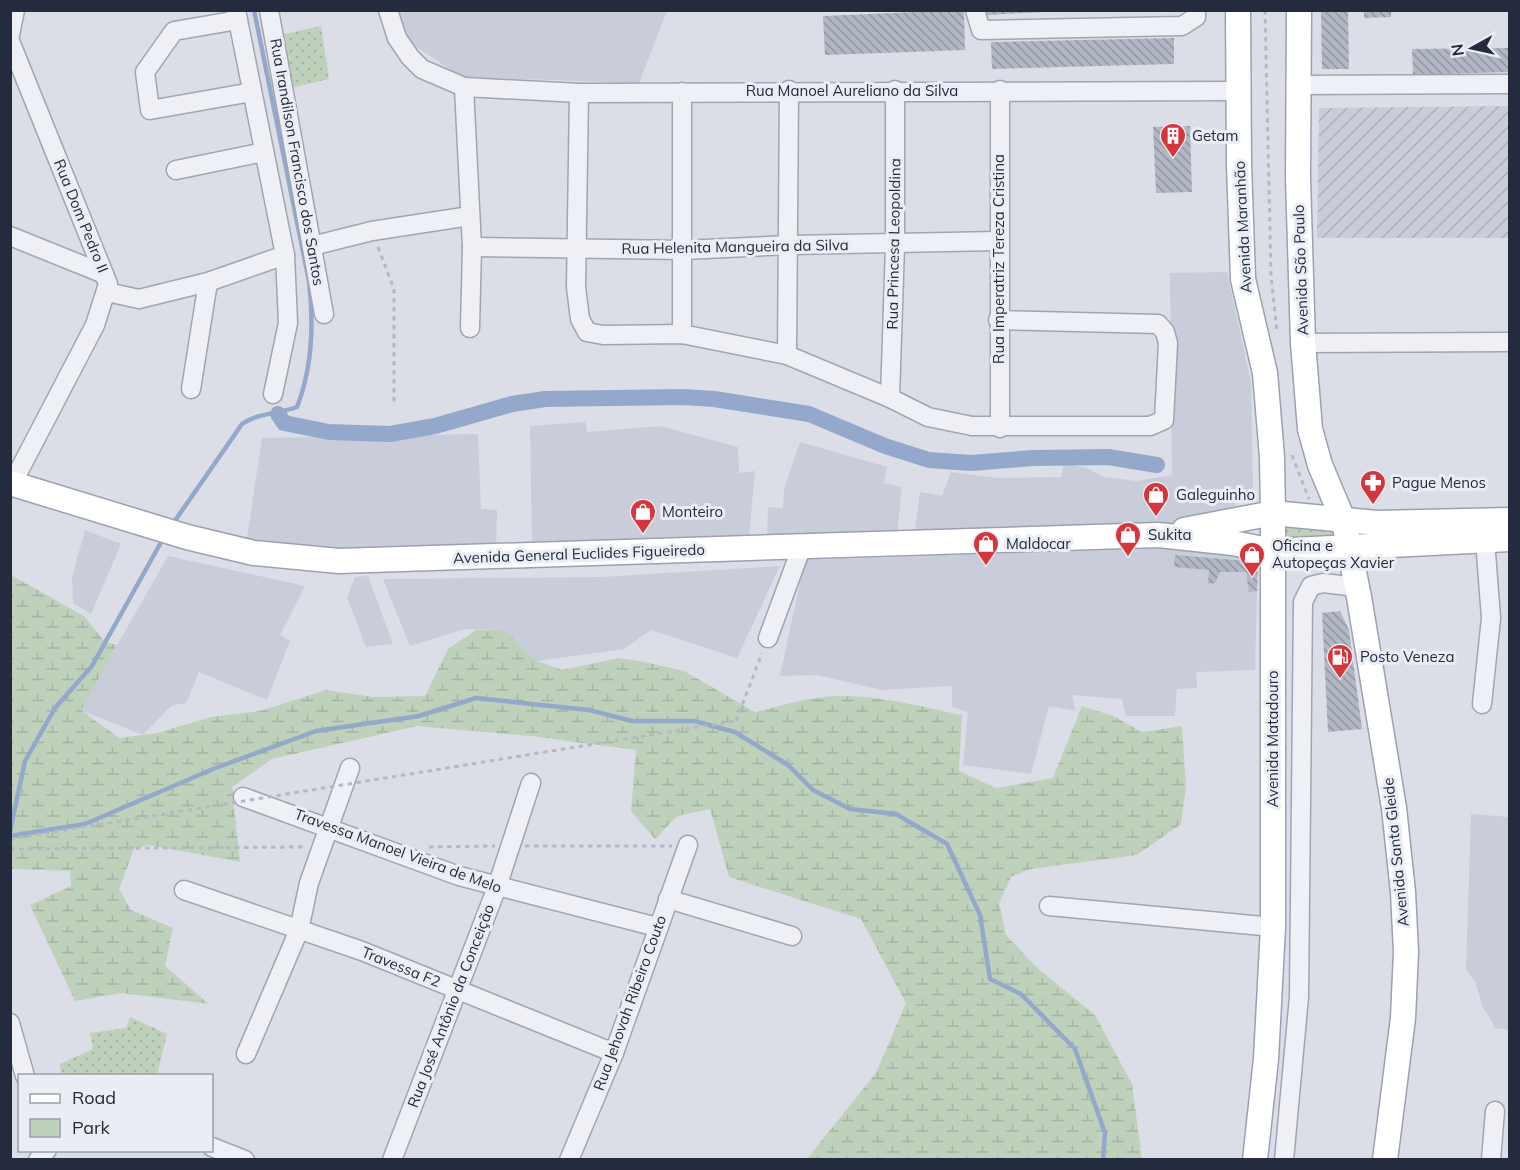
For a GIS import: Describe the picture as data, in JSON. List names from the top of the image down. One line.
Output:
{"streets":{"main road":["Avenida Maranhão","Avenida São Paulo","Avenida General Euclides Figueiredo","Avenida Matadouro","Avenida Santa Gleide"],"street":["Rua Manoel Aureliano da Silva","Rua Irandilson Francisco dos Santos","Rua Dom Pedro II","Rua Princesa Leopoldina","Rua Helenita Mangueira da Silva","Rua Imperatriz Tereza Cristina","Travessa Manoel Vieira de Melo","Travessa F2","Rua Jehovah Ribeiro Couto","Rua José Antônio da Conceição"]},"crossings":[["Rua Manoel Aureliano da Silva","Avenida Maranhão"],["Rua Manoel Aureliano da Silva","Rua Princesa Leopoldina"],["Rua Manoel Aureliano da Silva","Rua Imperatriz Tereza Cristina"],["Rua Dom Pedro II","Avenida General Euclides Figueiredo"],["Avenida Maranhão","Avenida General Euclides Figueiredo"],["Avenida Maranhão","Avenida Matadouro"],["Rua Princesa Leopoldina","Rua Helenita Mangueira da Silva"],["Rua Helenita Mangueira da Silva","Rua Imperatriz Tereza Cristina"],["Avenida São Paulo","Avenida General Euclides Figueiredo"],["Avenida São Paulo","Avenida Santa Gleide"],["Avenida General Euclides Figueiredo","Avenida Matadouro"],["Avenida General Euclides Figueiredo","Avenida Santa Gleide"],["Travessa Manoel Vieira de Melo","Rua Jehovah Ribeiro Couto"],["Travessa Manoel Vieira de Melo","Rua José Antônio da Conceição"],["Travessa F2","Rua Jehovah Ribeiro Couto"],["Travessa F2","Rua José Antônio da Conceição"]],"places":{"building":["Getam"],"pharmacy":["Pague Menos"],"shop":["Galeguinho","Monteiro","Sukita","Maldocar","Oficina e Autopeças Xavier"],"fuel station":["Posto Veneza"]},"legend":["Road","Park"],"north":"left"}
